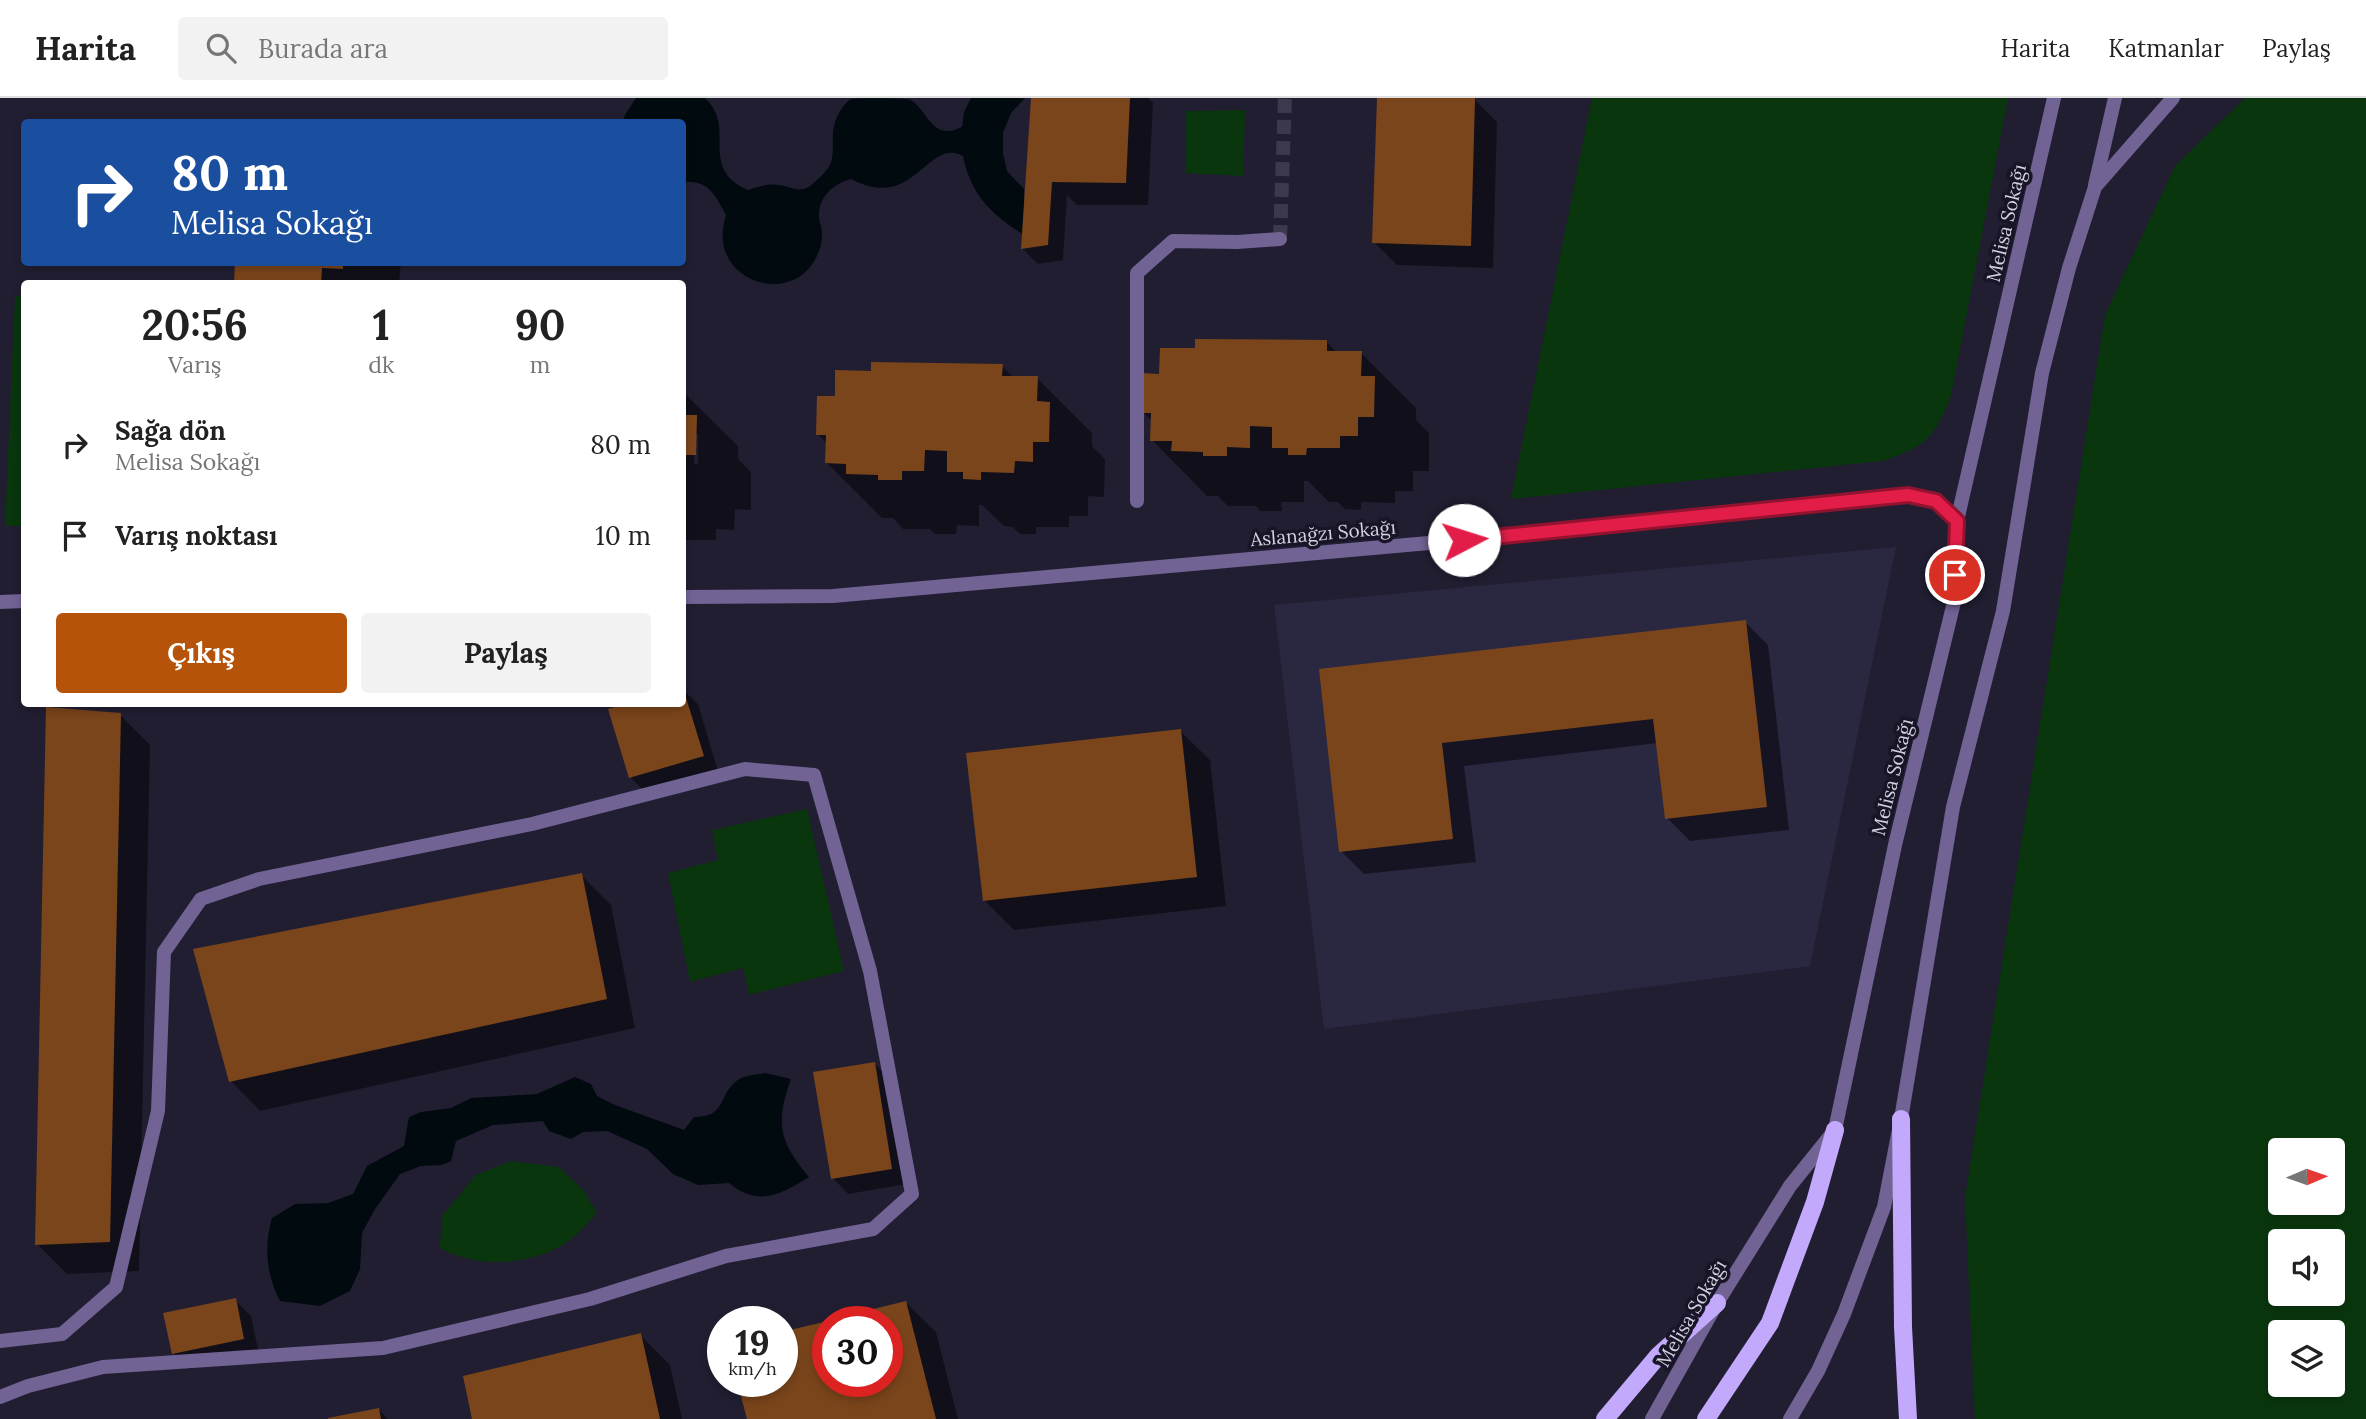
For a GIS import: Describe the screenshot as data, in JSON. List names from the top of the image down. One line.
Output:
{"streets":{"street":["Melisa Sokağı","Aslanağzı Sokağı"]},"crossings":[["Melisa Sokağı","Aslanağzı Sokağı"]],"north":"right","page":{"header":"Harita","search":"Burada ara","nav":["Harita","Katmanlar","Paylaş"],"turn":["80 m","Melisa Sokağı"],"eta":["20:56","Varış","1","dk","90","m"],"list":[{"name":"Sağa dön","note":"Melisa Sokağı","value":"80 m"},{"name":"Varış noktası","value":"10 m"}],"buttons":["Çıkış","Paylaş"],"speed":"19 km/h","limit":"30"}}
